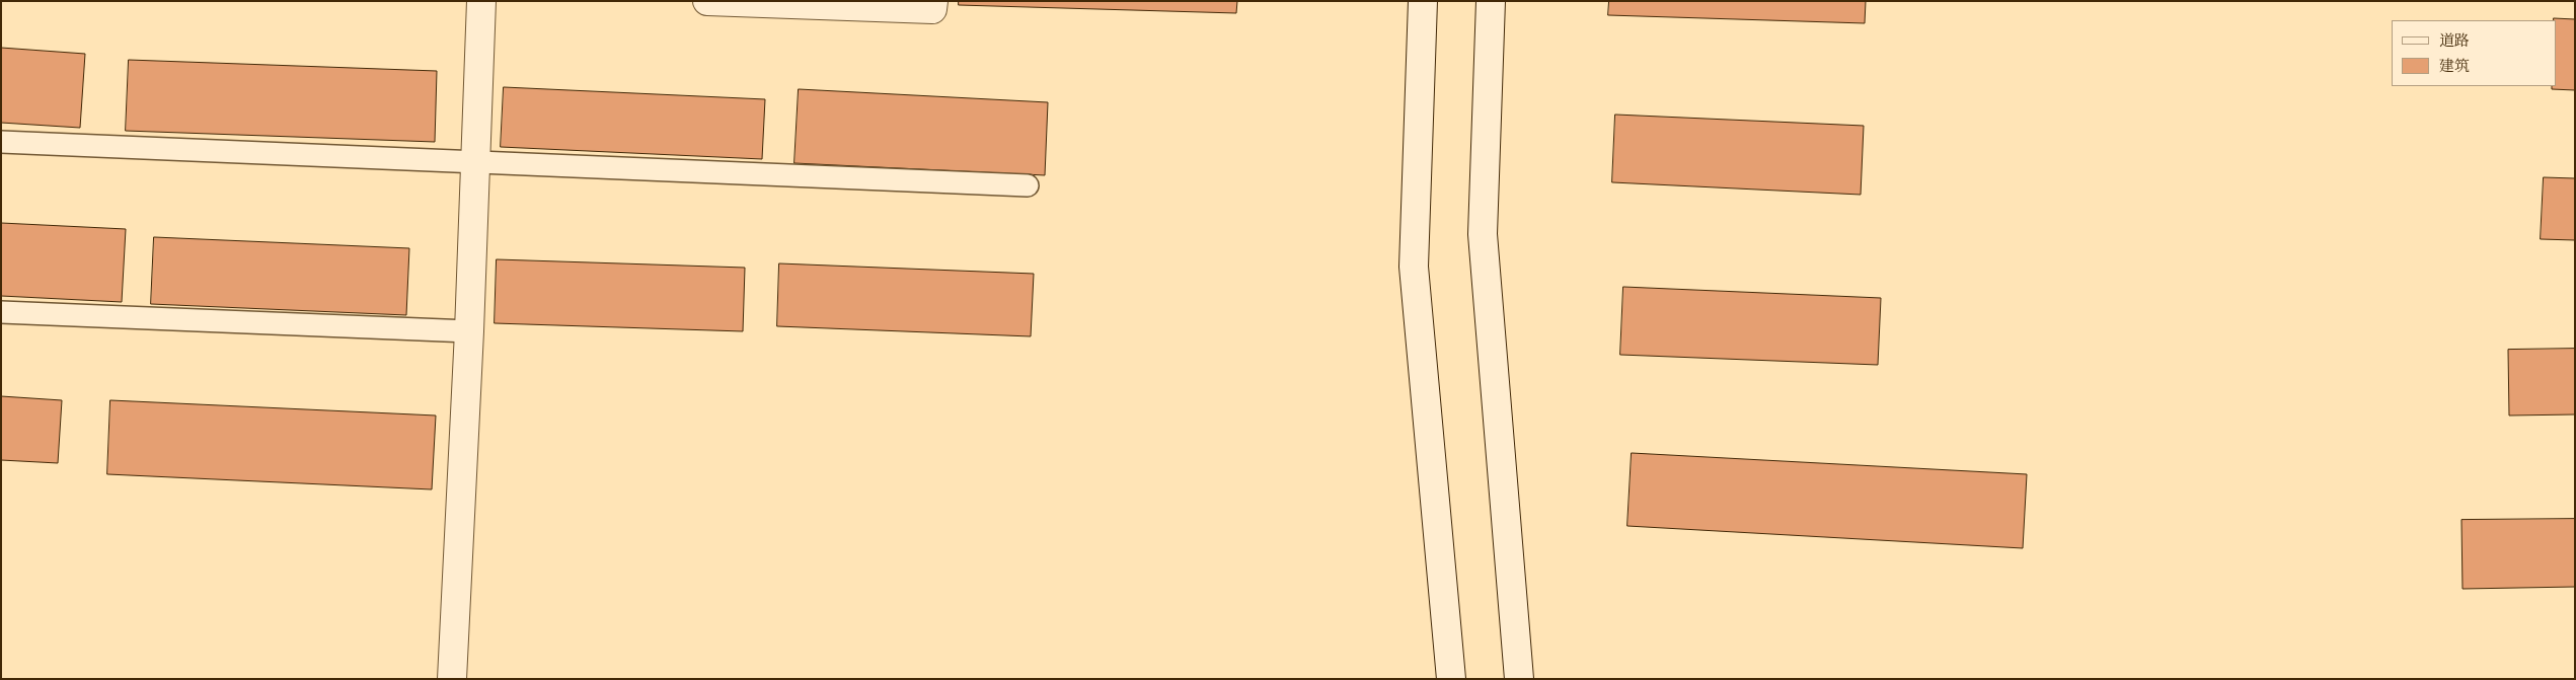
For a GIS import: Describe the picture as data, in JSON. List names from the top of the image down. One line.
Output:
{"legend":["道路","建筑"]}
